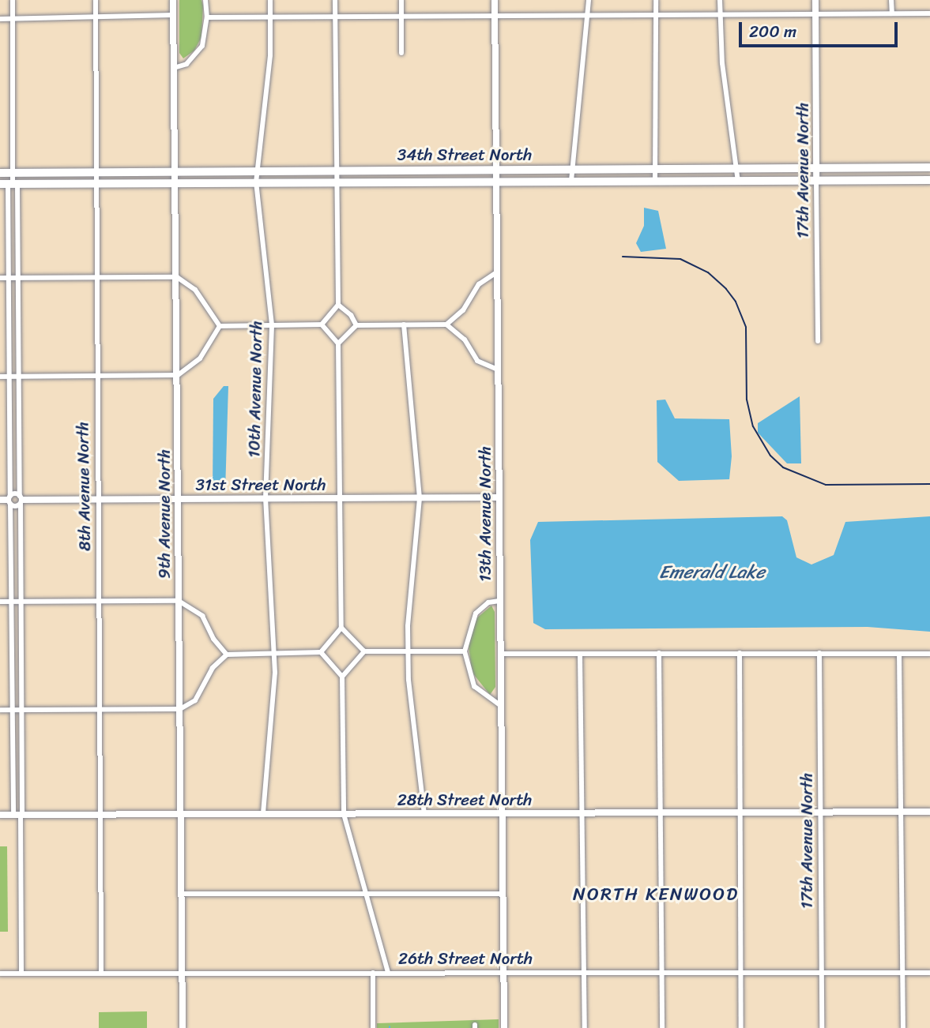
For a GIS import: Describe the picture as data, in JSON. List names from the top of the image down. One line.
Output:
{"streets":{"highway":["34th Street North"],"street":["17th Avenue North","10th Avenue North","31st Street North","8th Avenue North","9th Avenue North","13th Avenue North","28th Street North","26th Street North"]},"crossings":[["34th Street North","17th Avenue North"],["34th Street North","10th Avenue North"],["34th Street North","8th Avenue North"],["34th Street North","9th Avenue North"],["34th Street North","13th Avenue North"],["17th Avenue North","28th Street North"],["17th Avenue North","26th Street North"],["10th Avenue North","31st Street North"],["10th Avenue North","28th Street North"],["31st Street North","8th Avenue North"],["31st Street North","9th Avenue North"],["31st Street North","13th Avenue North"],["8th Avenue North","28th Street North"],["8th Avenue North","26th Street North"],["9th Avenue North","28th Street North"],["9th Avenue North","26th Street North"],["13th Avenue North","28th Street North"],["13th Avenue North","26th Street North"]],"districts":["NORTH KENWOOD"],"water":["Emerald Lake"],"scale_bar":"200 m"}
